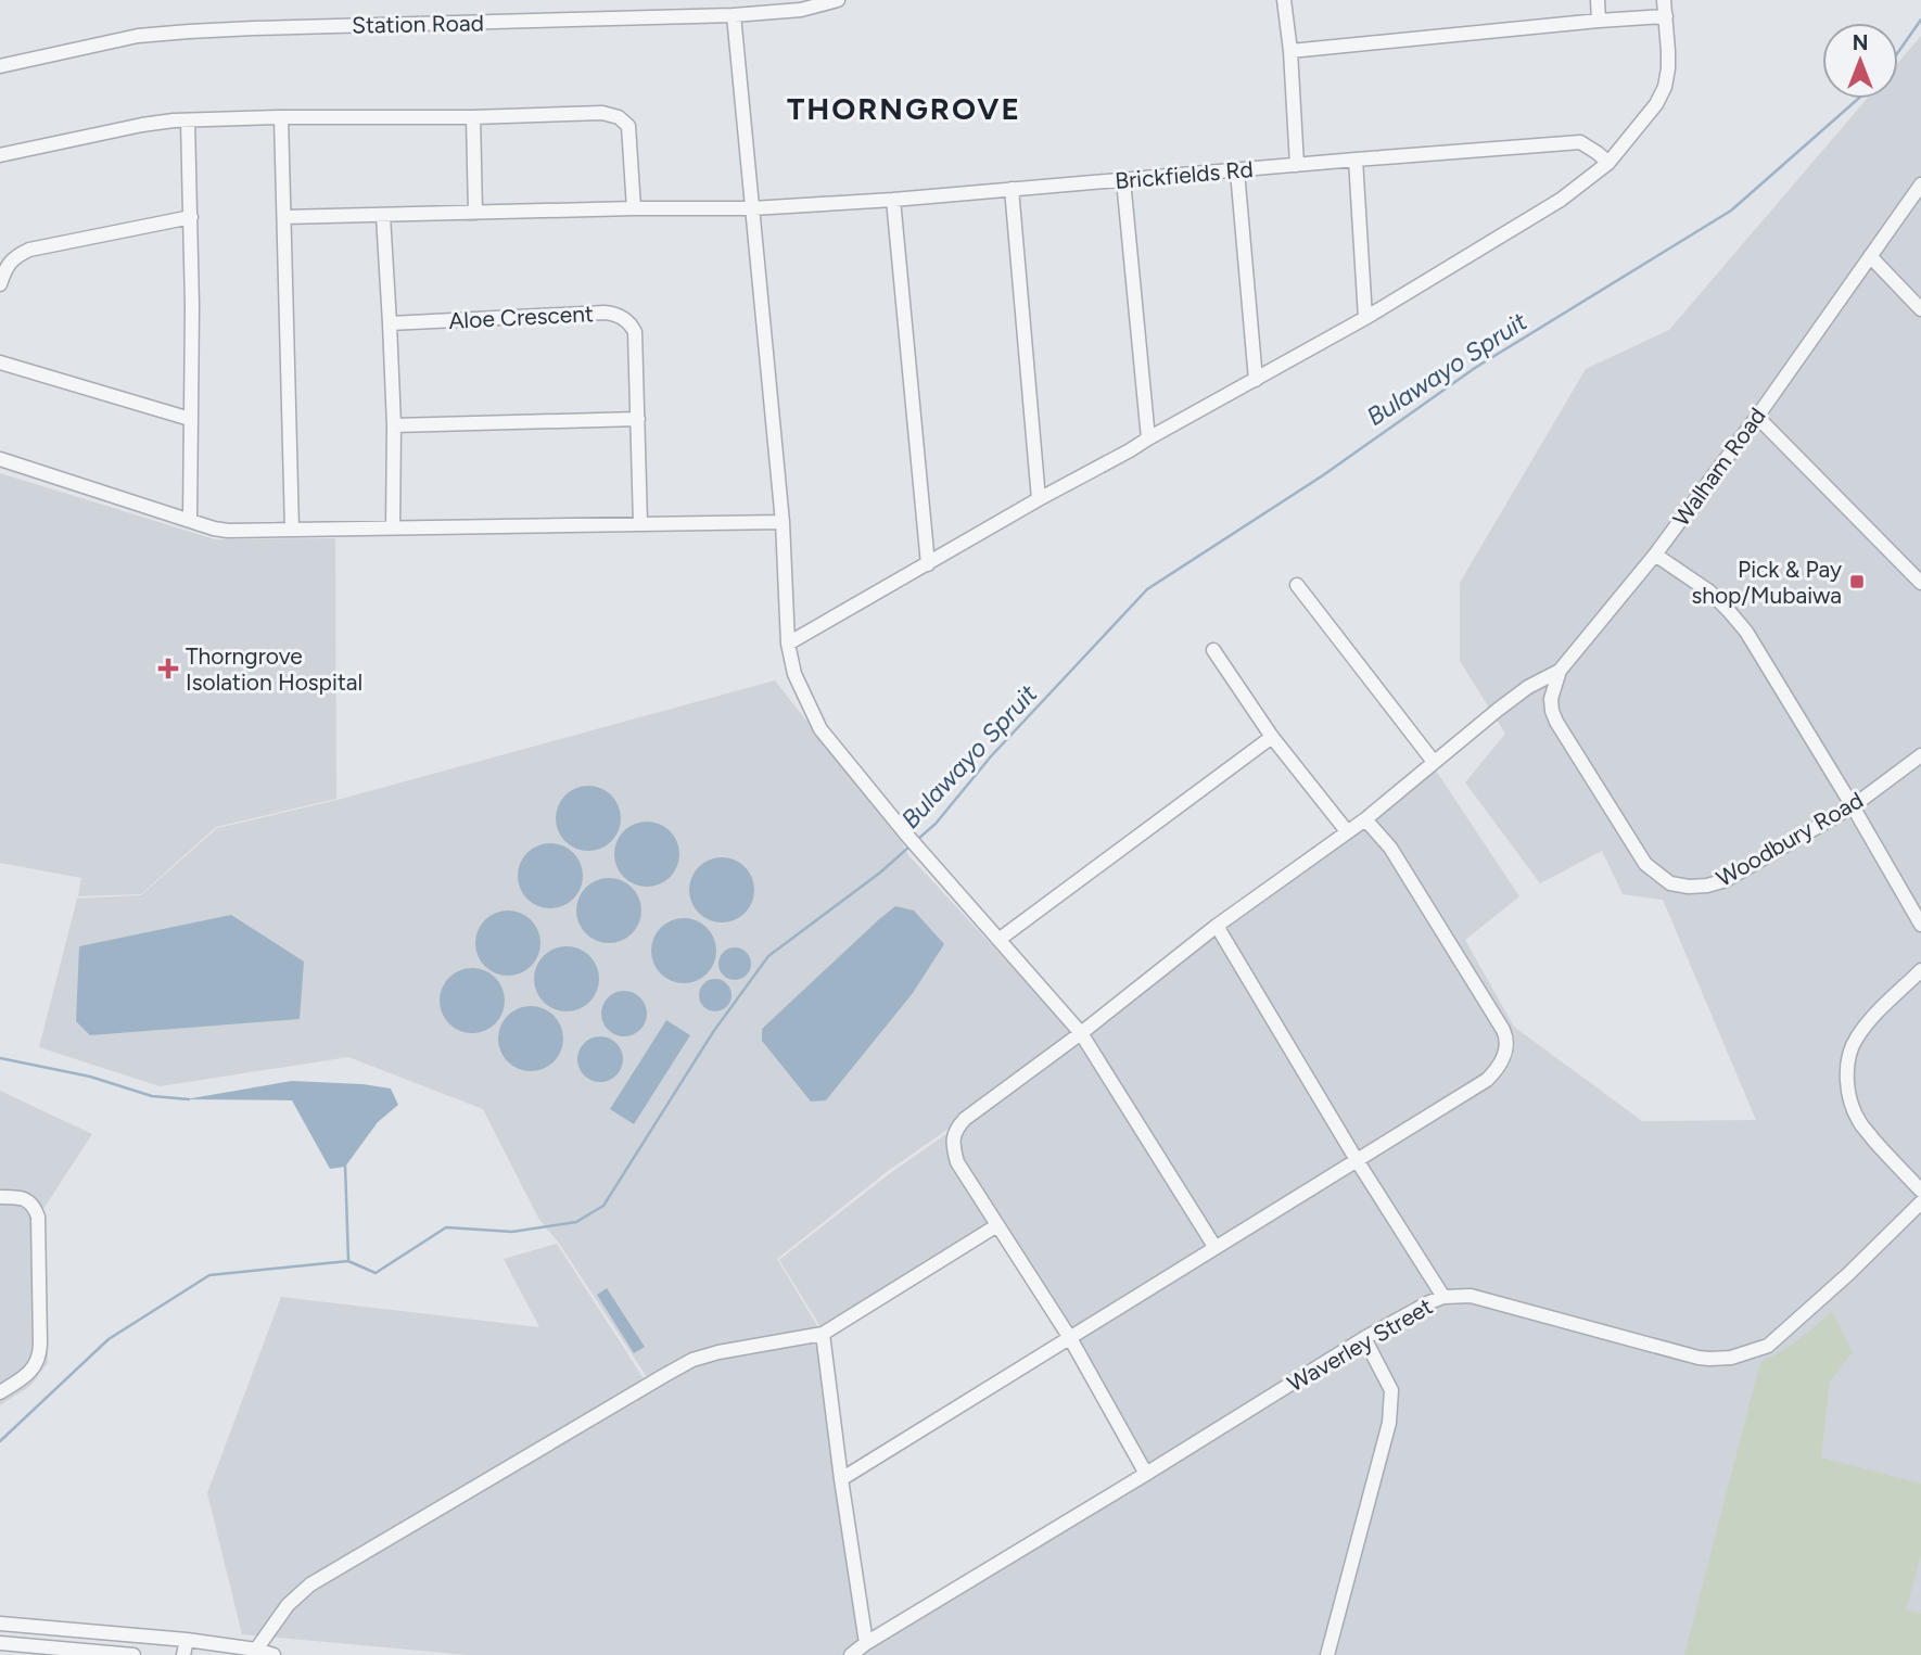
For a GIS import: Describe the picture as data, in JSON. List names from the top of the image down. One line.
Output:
{"streets":{"street":["Station Road","Brickfields Rd","Aloe Crescent","Walham Road","Woodbury Road","Waverley Street"]},"crossings":[["Walham Road","Woodbury Road"]],"districts":["THORNGROVE"],"water":["Bulawayo Spruit"],"places":{"transit":["Pick & Pay shop/Mubaiwa"],"health":["Thorngrove Isolation Hospital"]},"north":"top"}
